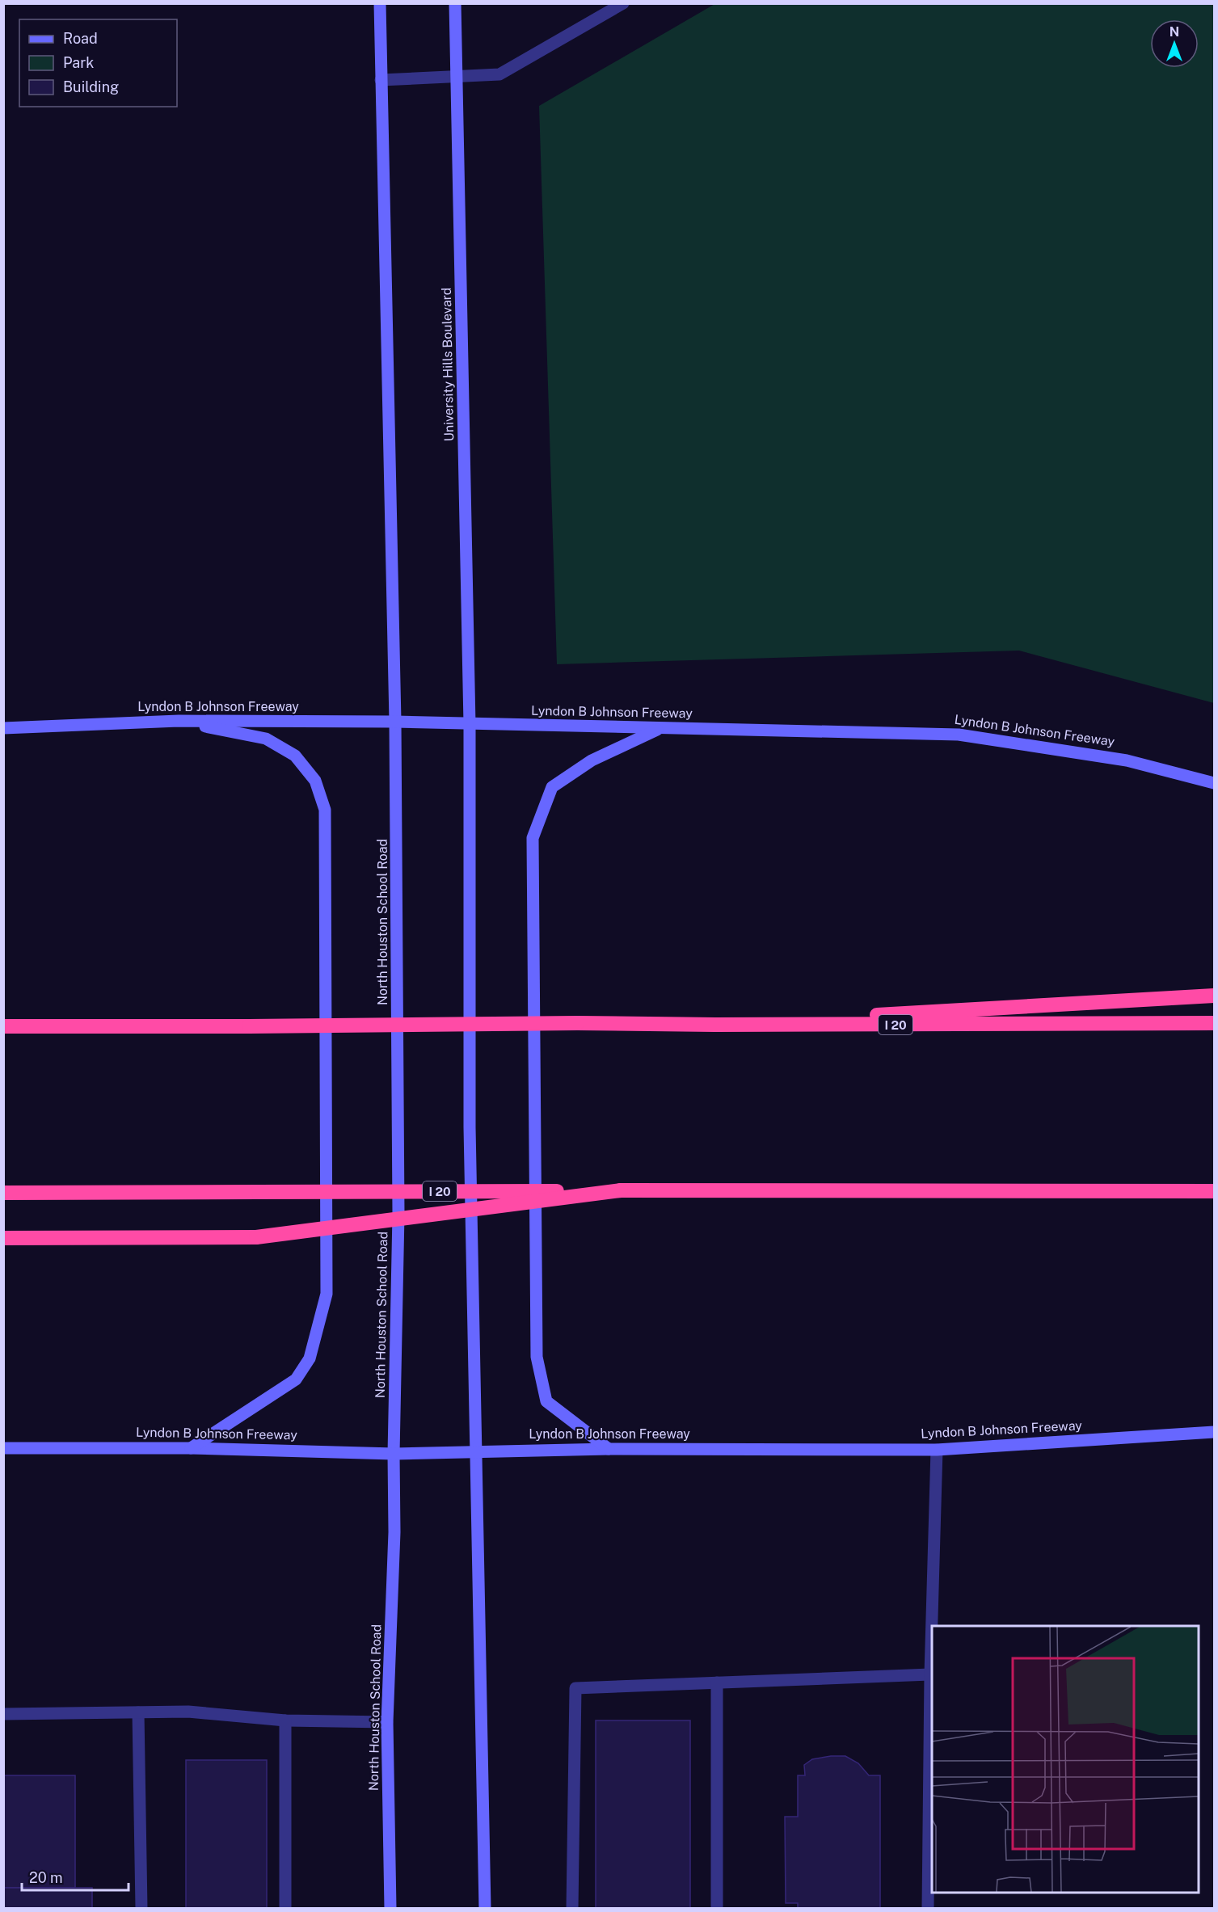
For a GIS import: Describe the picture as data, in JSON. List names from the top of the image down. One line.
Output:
{"streets":{"highway":["I 20"],"main road":["University Hills Boulevard","Lyndon B Johnson Freeway","North Houston School Road"]},"crossings":[["University Hills Boulevard","Lyndon B Johnson Freeway"],["Lyndon B Johnson Freeway","North Houston School Road"]],"legend":["Road","Park","Building"],"scale_bar":"20 m","north":"top"}
